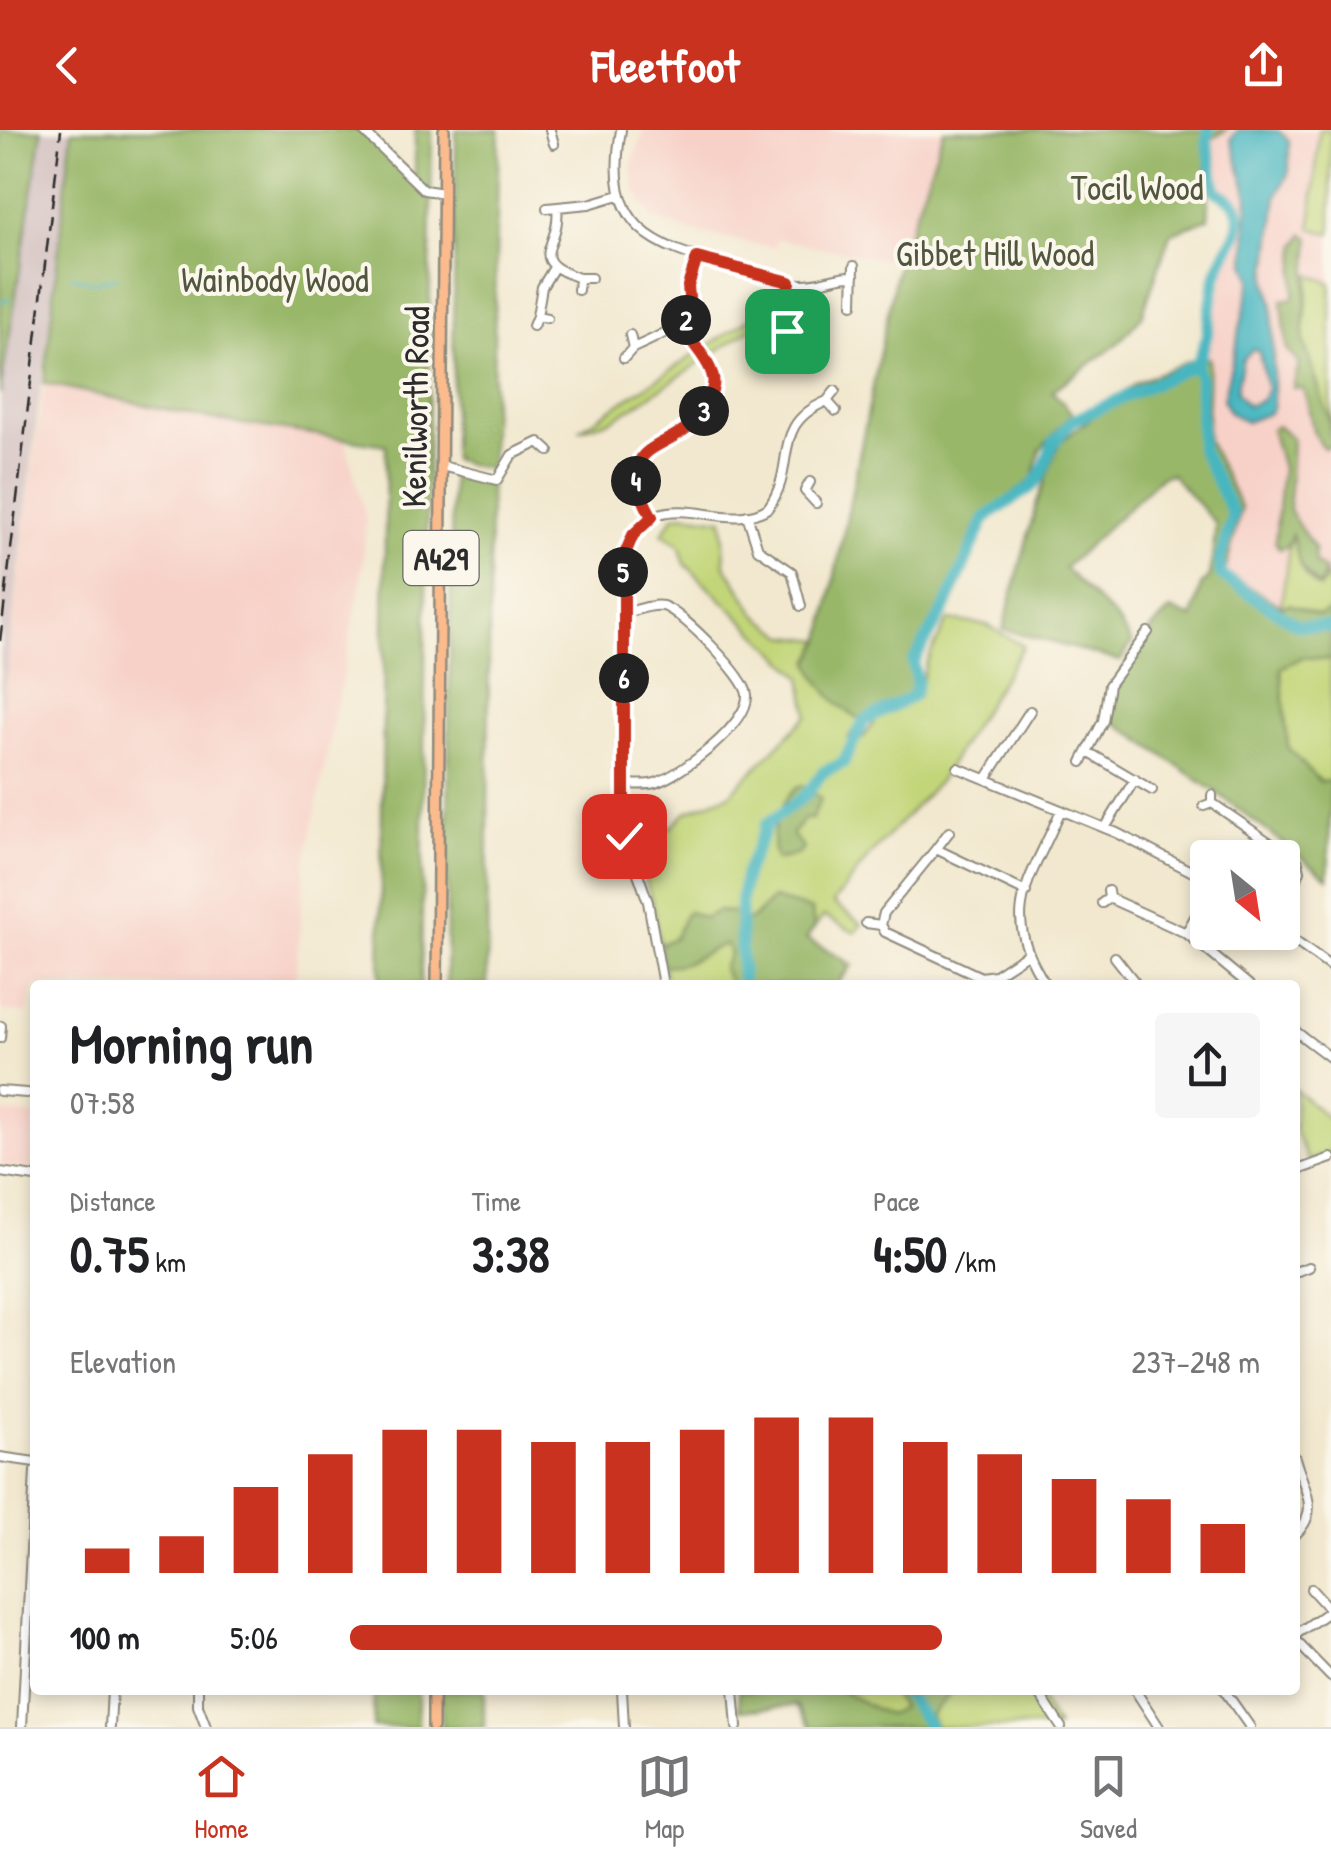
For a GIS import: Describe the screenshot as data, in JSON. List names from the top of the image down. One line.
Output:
{"streets":{"main road":["Kenilworth Road","A429"]},"parks":["Tocil Wood","Gibbet Hill Wood","Wainbody Wood"],"north":"bottom right","page":{"header":"Fleetfoot","pins":["2","3","4","5","6"],"heading":["Morning run","07:58"],"stats":[["Distance","0.75 km"],["Time","3:38"],["Pace","4:50 /km"]],"chart":["Elevation","237–248 m"],"list":[{"name":"100 m","note":"5:06"}],"tabs":["Home","Map","Saved"]}}
